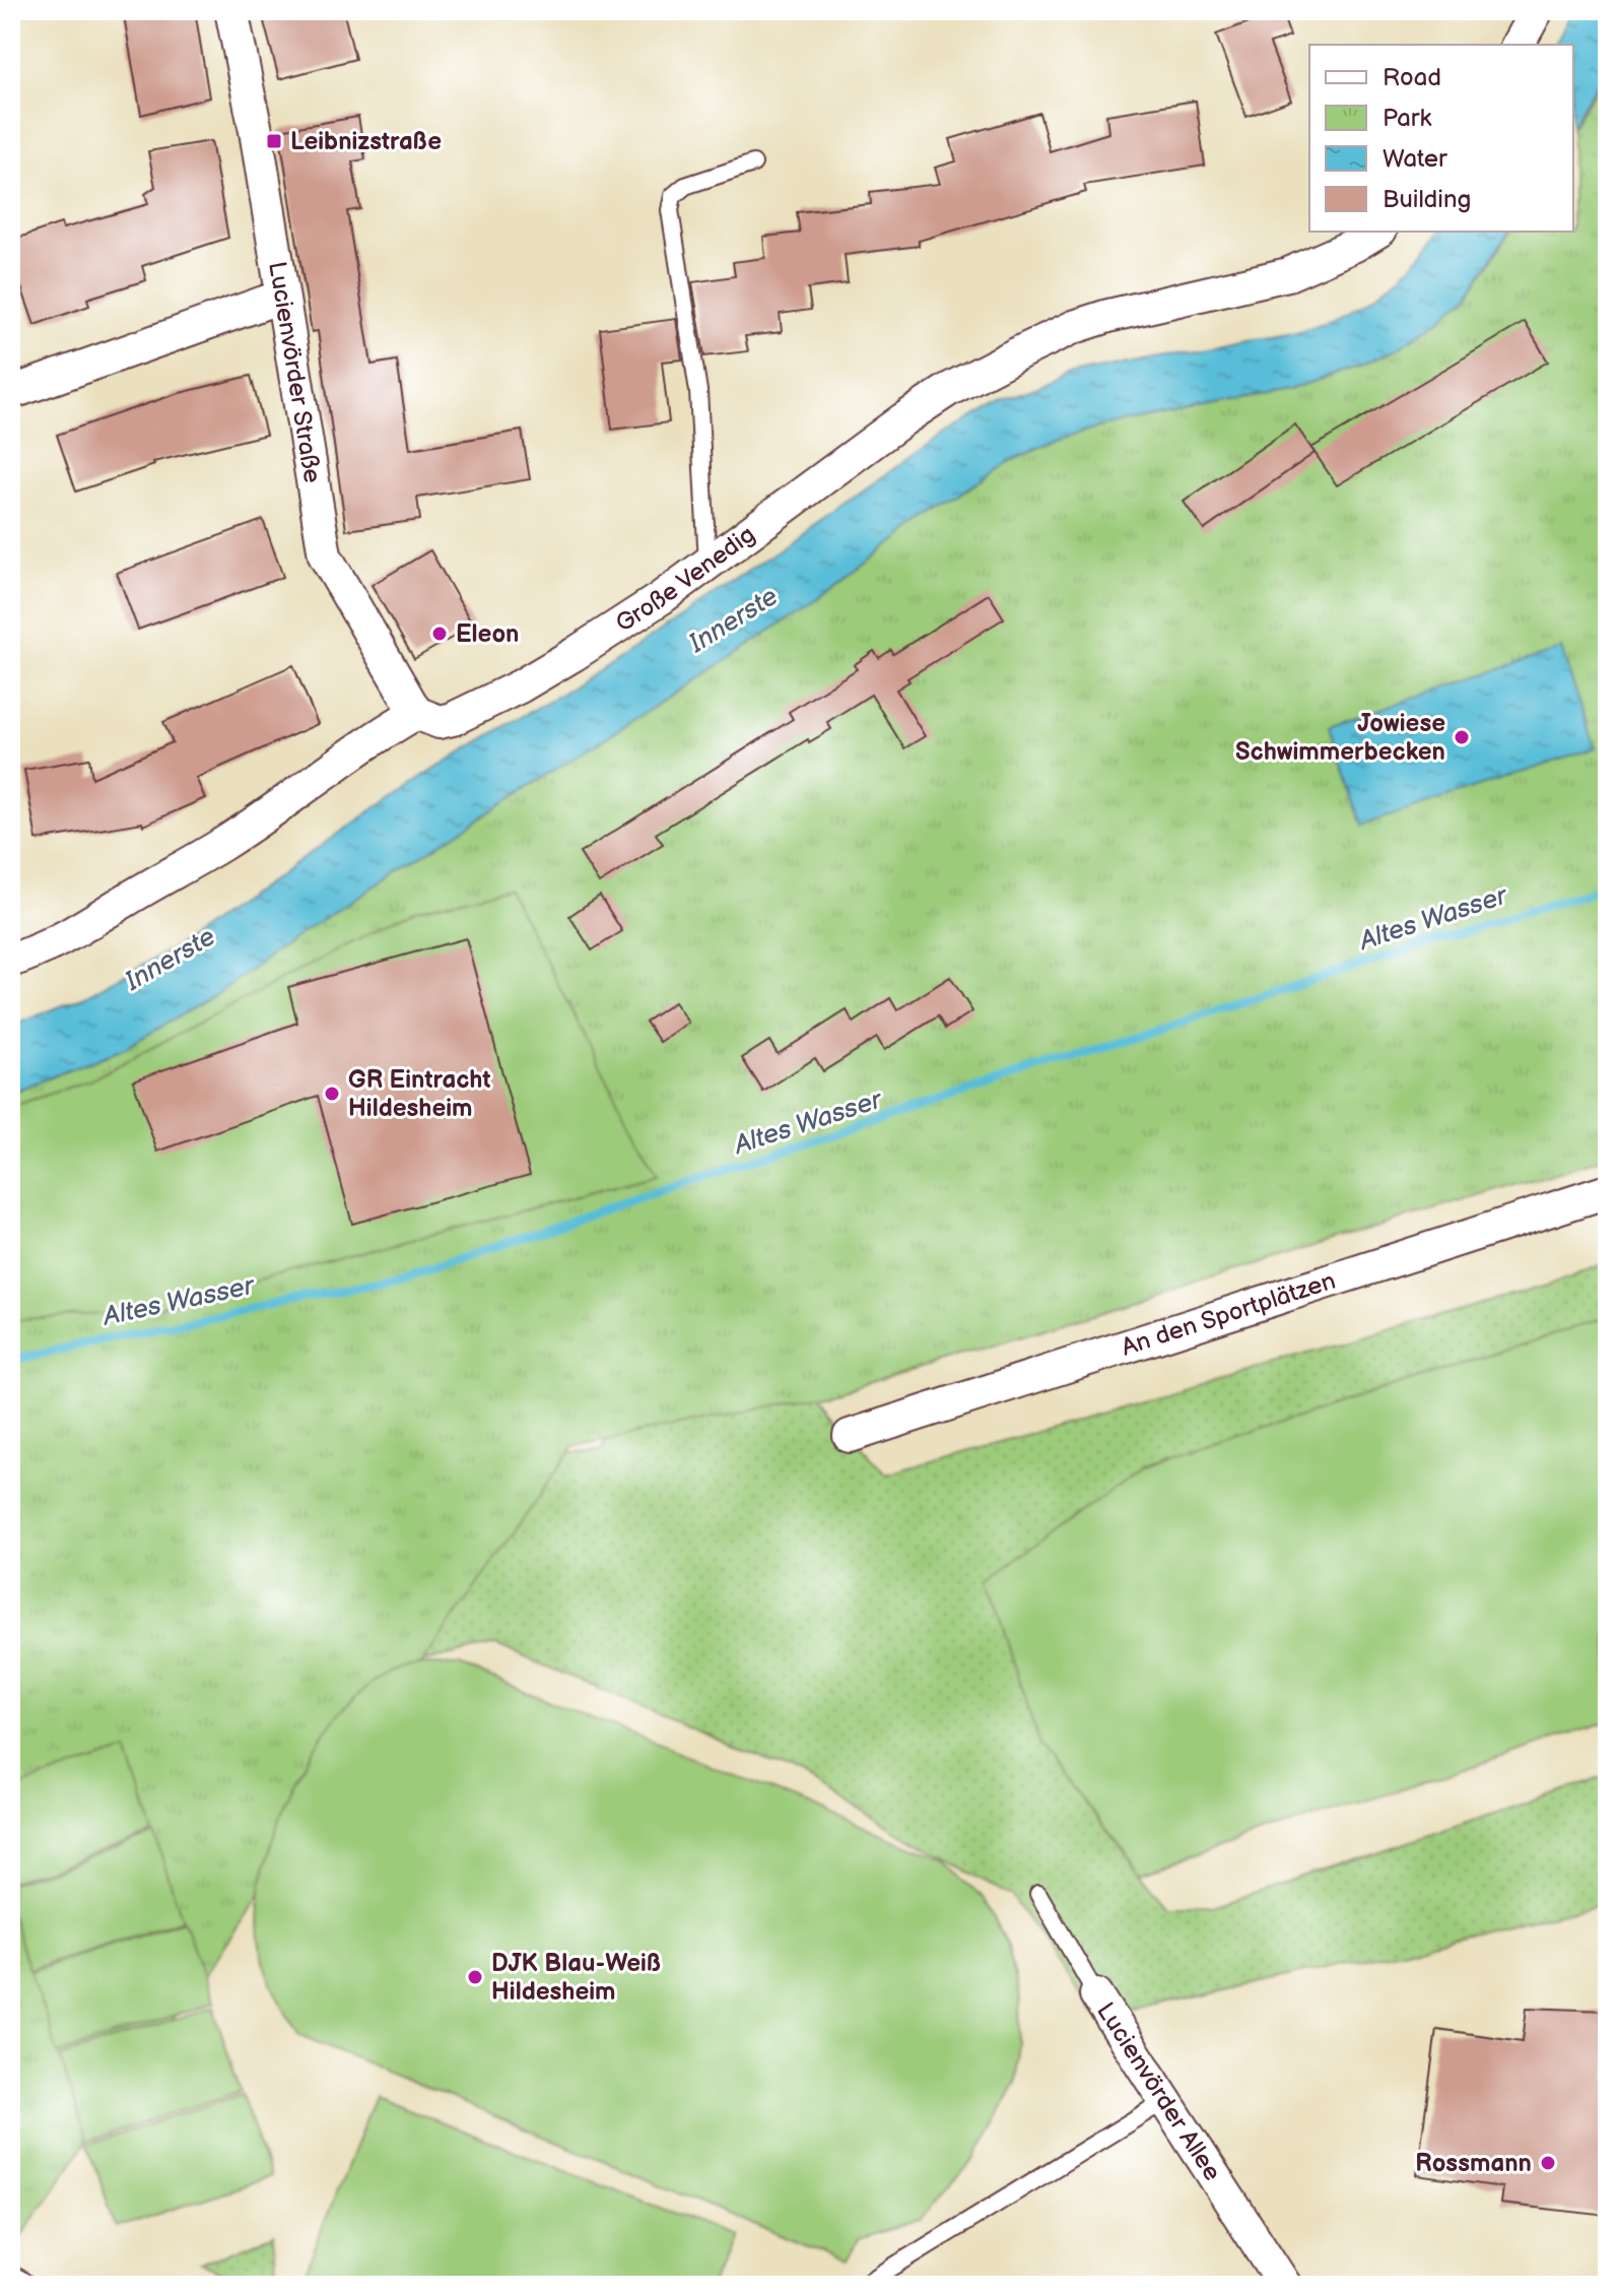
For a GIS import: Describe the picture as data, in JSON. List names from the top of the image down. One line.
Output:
{"streets":{"street":["Lucienvörder Straße","Große Venedig","An den Sportplätzen","Lucienvörder Allee"]},"crossings":[["Lucienvörder Straße","Große Venedig"]],"water":["Innerste","Altes Wasser"],"places":{"transit":["Leibnizstraße"],"other":["Eleon","Jowiese Schwimmerbecken","GR Eintracht Hildesheim","DJK Blau-Weiß Hildesheim","Rossmann"]},"legend":["Road","Park","Water","Building"]}
